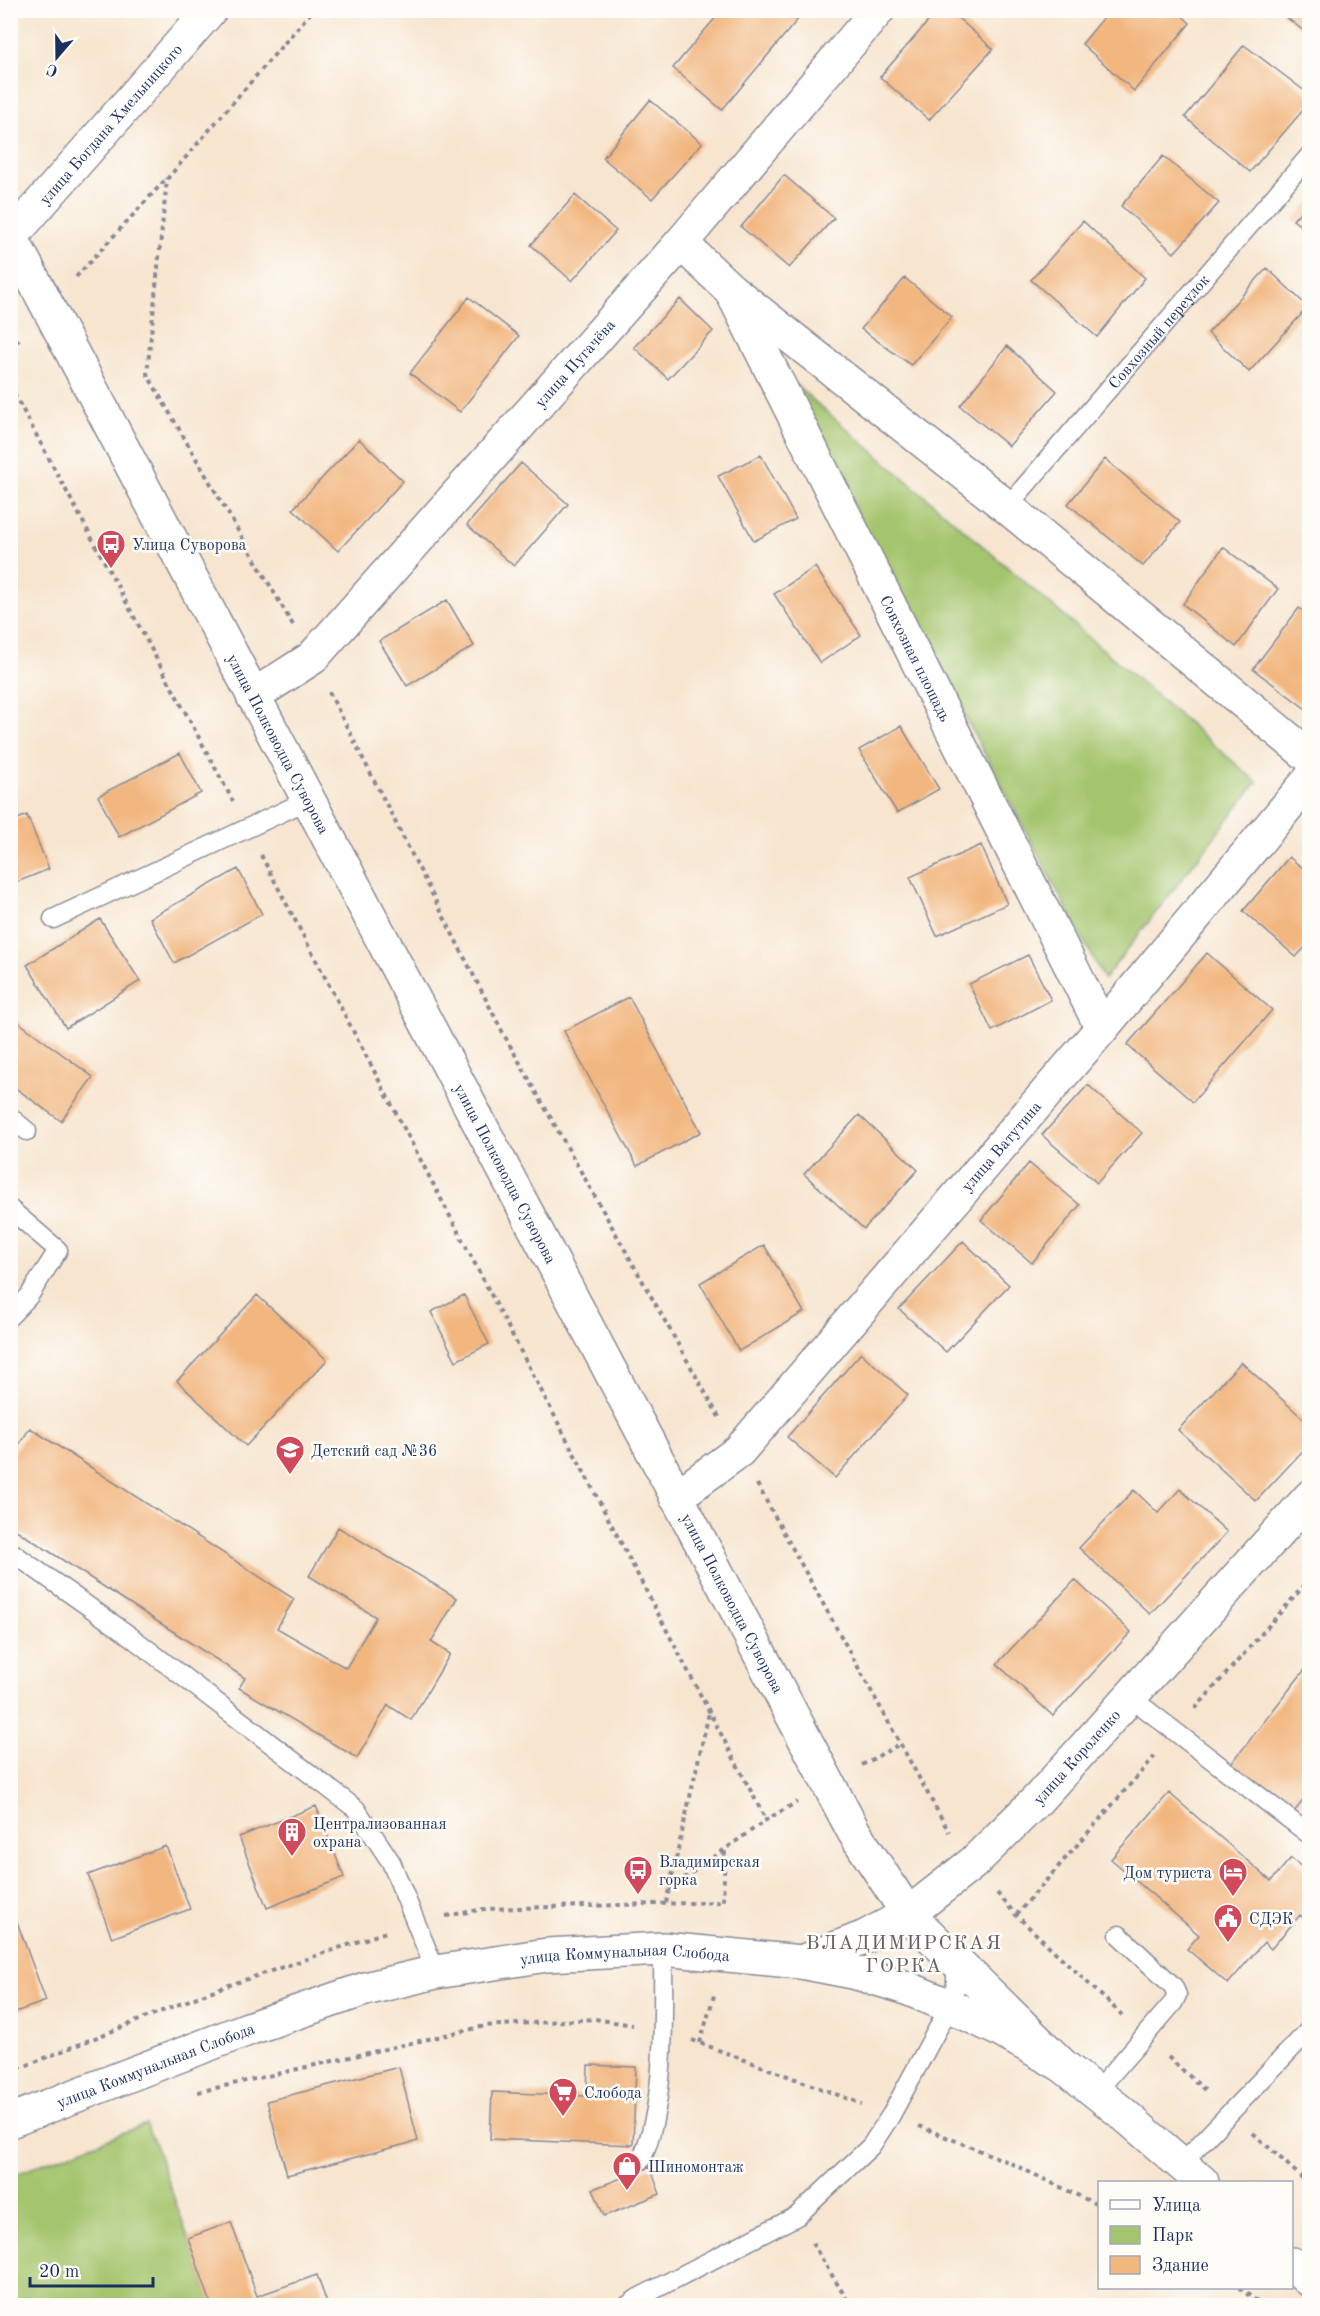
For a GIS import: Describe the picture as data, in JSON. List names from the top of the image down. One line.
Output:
{"streets":{"street":["улица Богдана Хмельницкого","улица Пугачёва","Совхозная площадь","улица Полководца Суворова","улица Ватутина","улица Короленко","улица Коммунальная Слобода"],"lane":["Совхозный переулок"]},"crossings":[["улица Богдана Хмельницкого","улица Полководца Суворова"],["Совхозный переулок","Совхозная площадь"],["улица Пугачёва","Совхозная площадь"],["улица Пугачёва","улица Полководца Суворова"],["Совхозная площадь","улица Ватутина"],["улица Полководца Суворова","улица Ватутина"],["улица Полководца Суворова","улица Короленко"],["улица Полководца Суворова","улица Коммунальная Слобода"],["улица Короленко","улица Коммунальная Слобода"]],"districts":["ВЛАДИМИРСКАЯ ГОРКА"],"places":{"bus stop":["Улица Суворова","Владимирская горка"],"school or university":["Детский сад №36"],"building":["Централизованная охрана"],"hotel":["Дом туриста"],"public building":["СДЭК"],"supermarket":["Слобода"],"shop":["Шиномонтаж"]},"legend":["Улица","Парк","Здание"],"scale_bar":"20 m","north":"bottom"}
